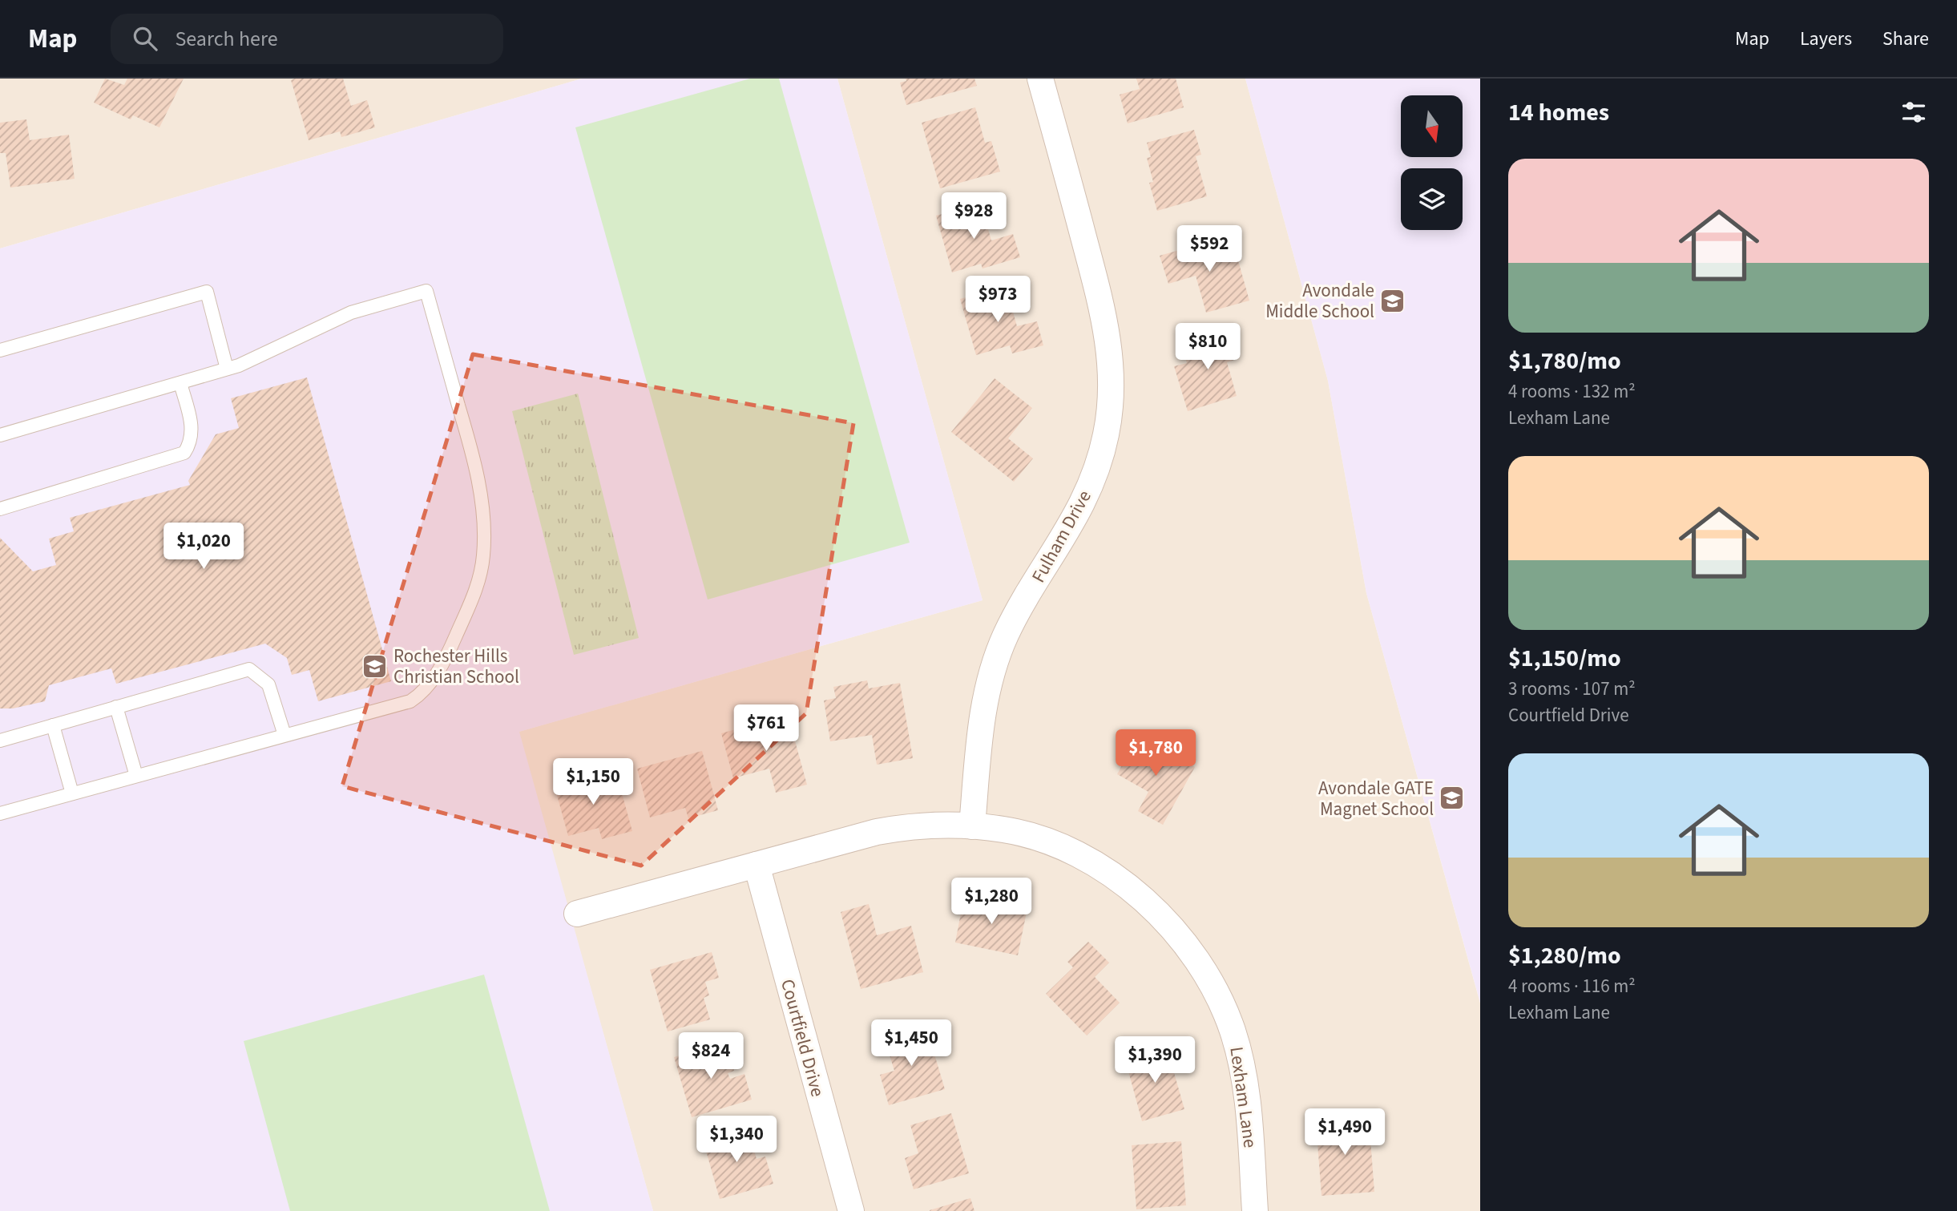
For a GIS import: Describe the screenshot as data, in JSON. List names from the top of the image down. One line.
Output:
{"streets":{"street":["Fulham Drive","Courtfield Drive","Lexham Lane"]},"crossings":[["Fulham Drive","Lexham Lane"]],"places":{"school or university":["Avondale Middle School","Rochester Hills Christian School","Avondale GATE Magnet School"]},"north":"bottom","page":{"header":"Map","search":"Search here","nav":["Map","Layers","Share"],"heading":"14 homes","list":[{"name":"$1,780/mo","note":"4 rooms · 132 m² · Lexham Lane"},{"name":"$1,150/mo","note":"3 rooms · 107 m² · Courtfield Drive"},{"name":"$1,280/mo","note":"4 rooms · 116 m² · Lexham Lane"}],"price":["$928","$592","$973","$810","$1,020","$761","$1,780","$1,150","$1,280","$1,450","$824","$1,390","$1,490","$1,340"]}}
